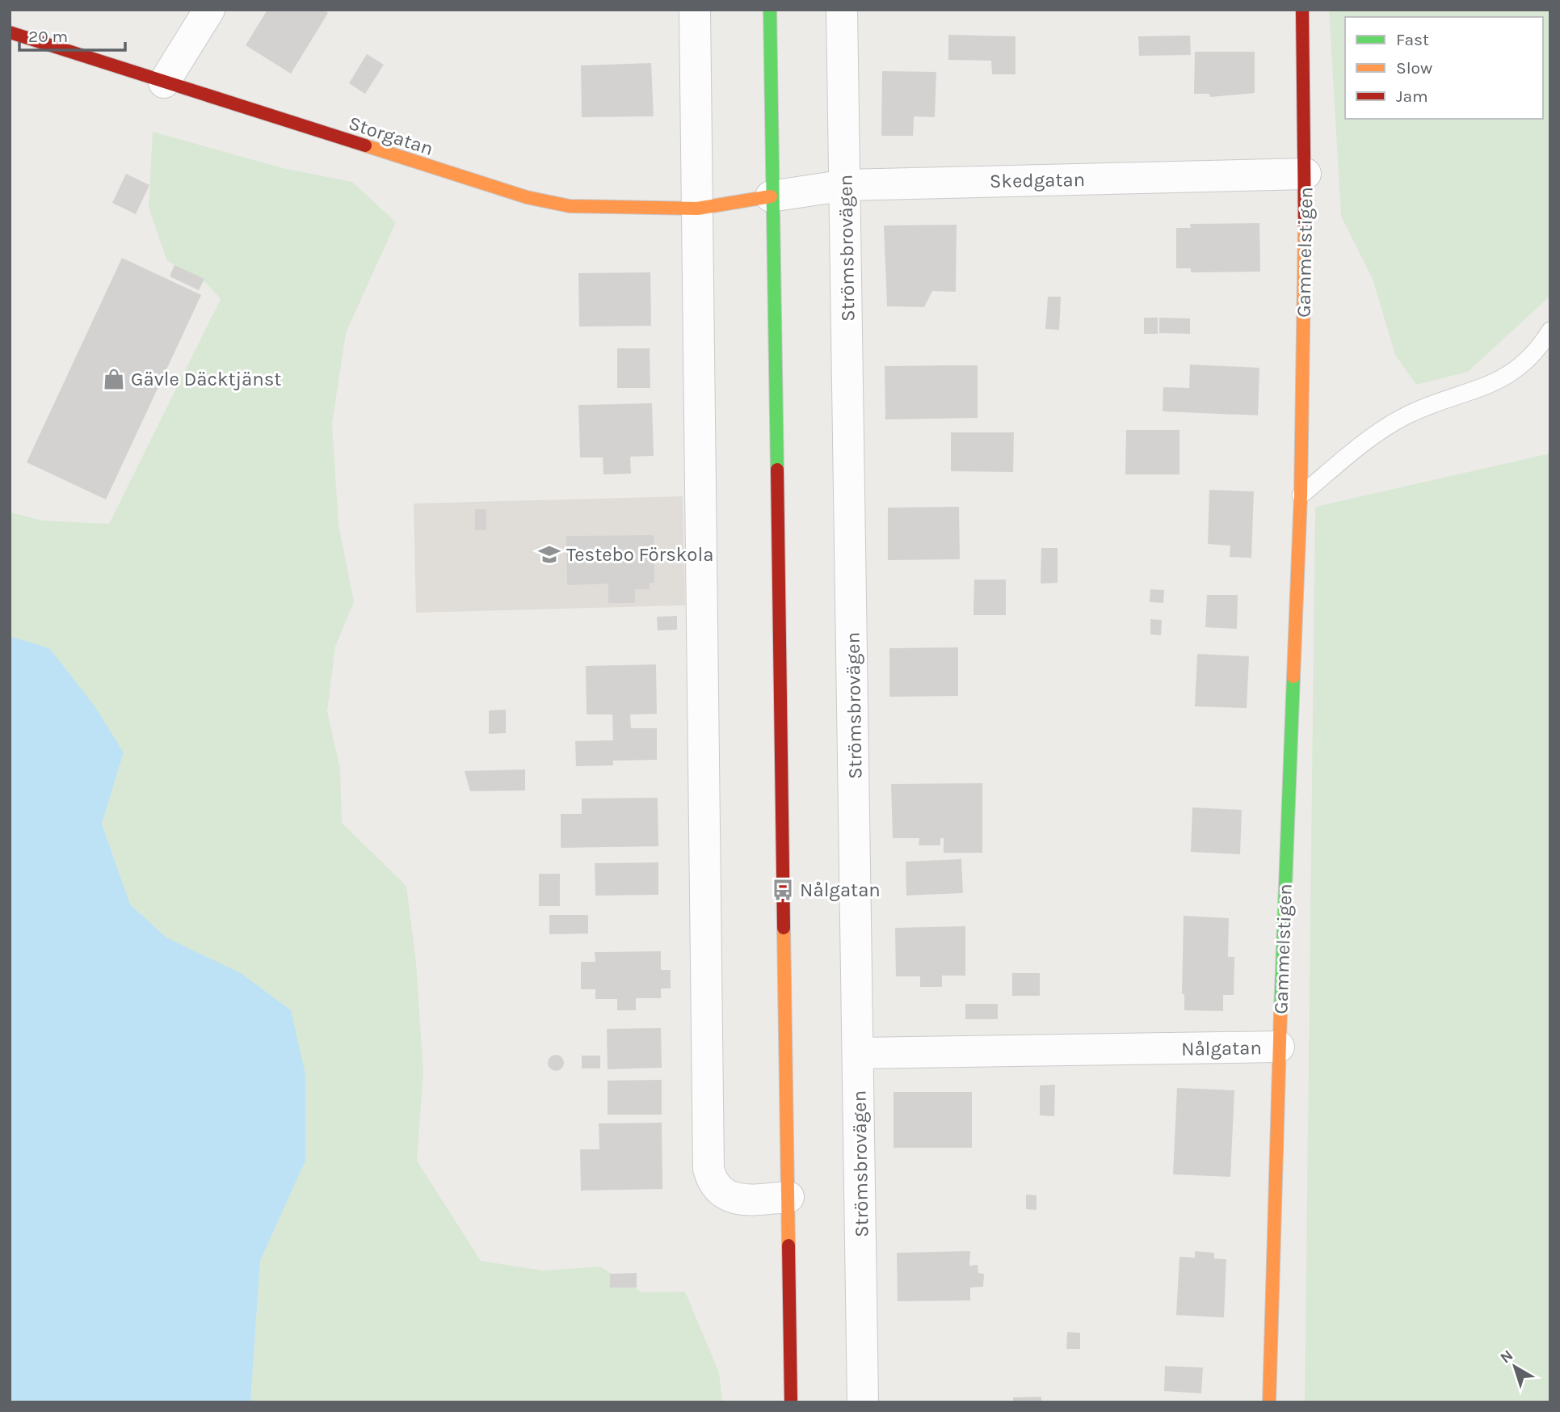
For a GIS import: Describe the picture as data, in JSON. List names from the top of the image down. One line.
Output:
{"streets":{"street":["Storgatan","Skedgatan","Strömsbrovägen","Gammelstigen","Nålgatan"]},"crossings":[["Storgatan","Skedgatan"],["Skedgatan","Strömsbrovägen"],["Skedgatan","Gammelstigen"],["Strömsbrovägen","Nålgatan"],["Gammelstigen","Nålgatan"]],"places":{"shop":["Gävle Däcktjänst"],"school or university":["Testebo Förskola"],"bus stop":["Nålgatan"]},"legend":["Fast","Slow","Jam"],"scale_bar":"20 m","north":"top left"}
